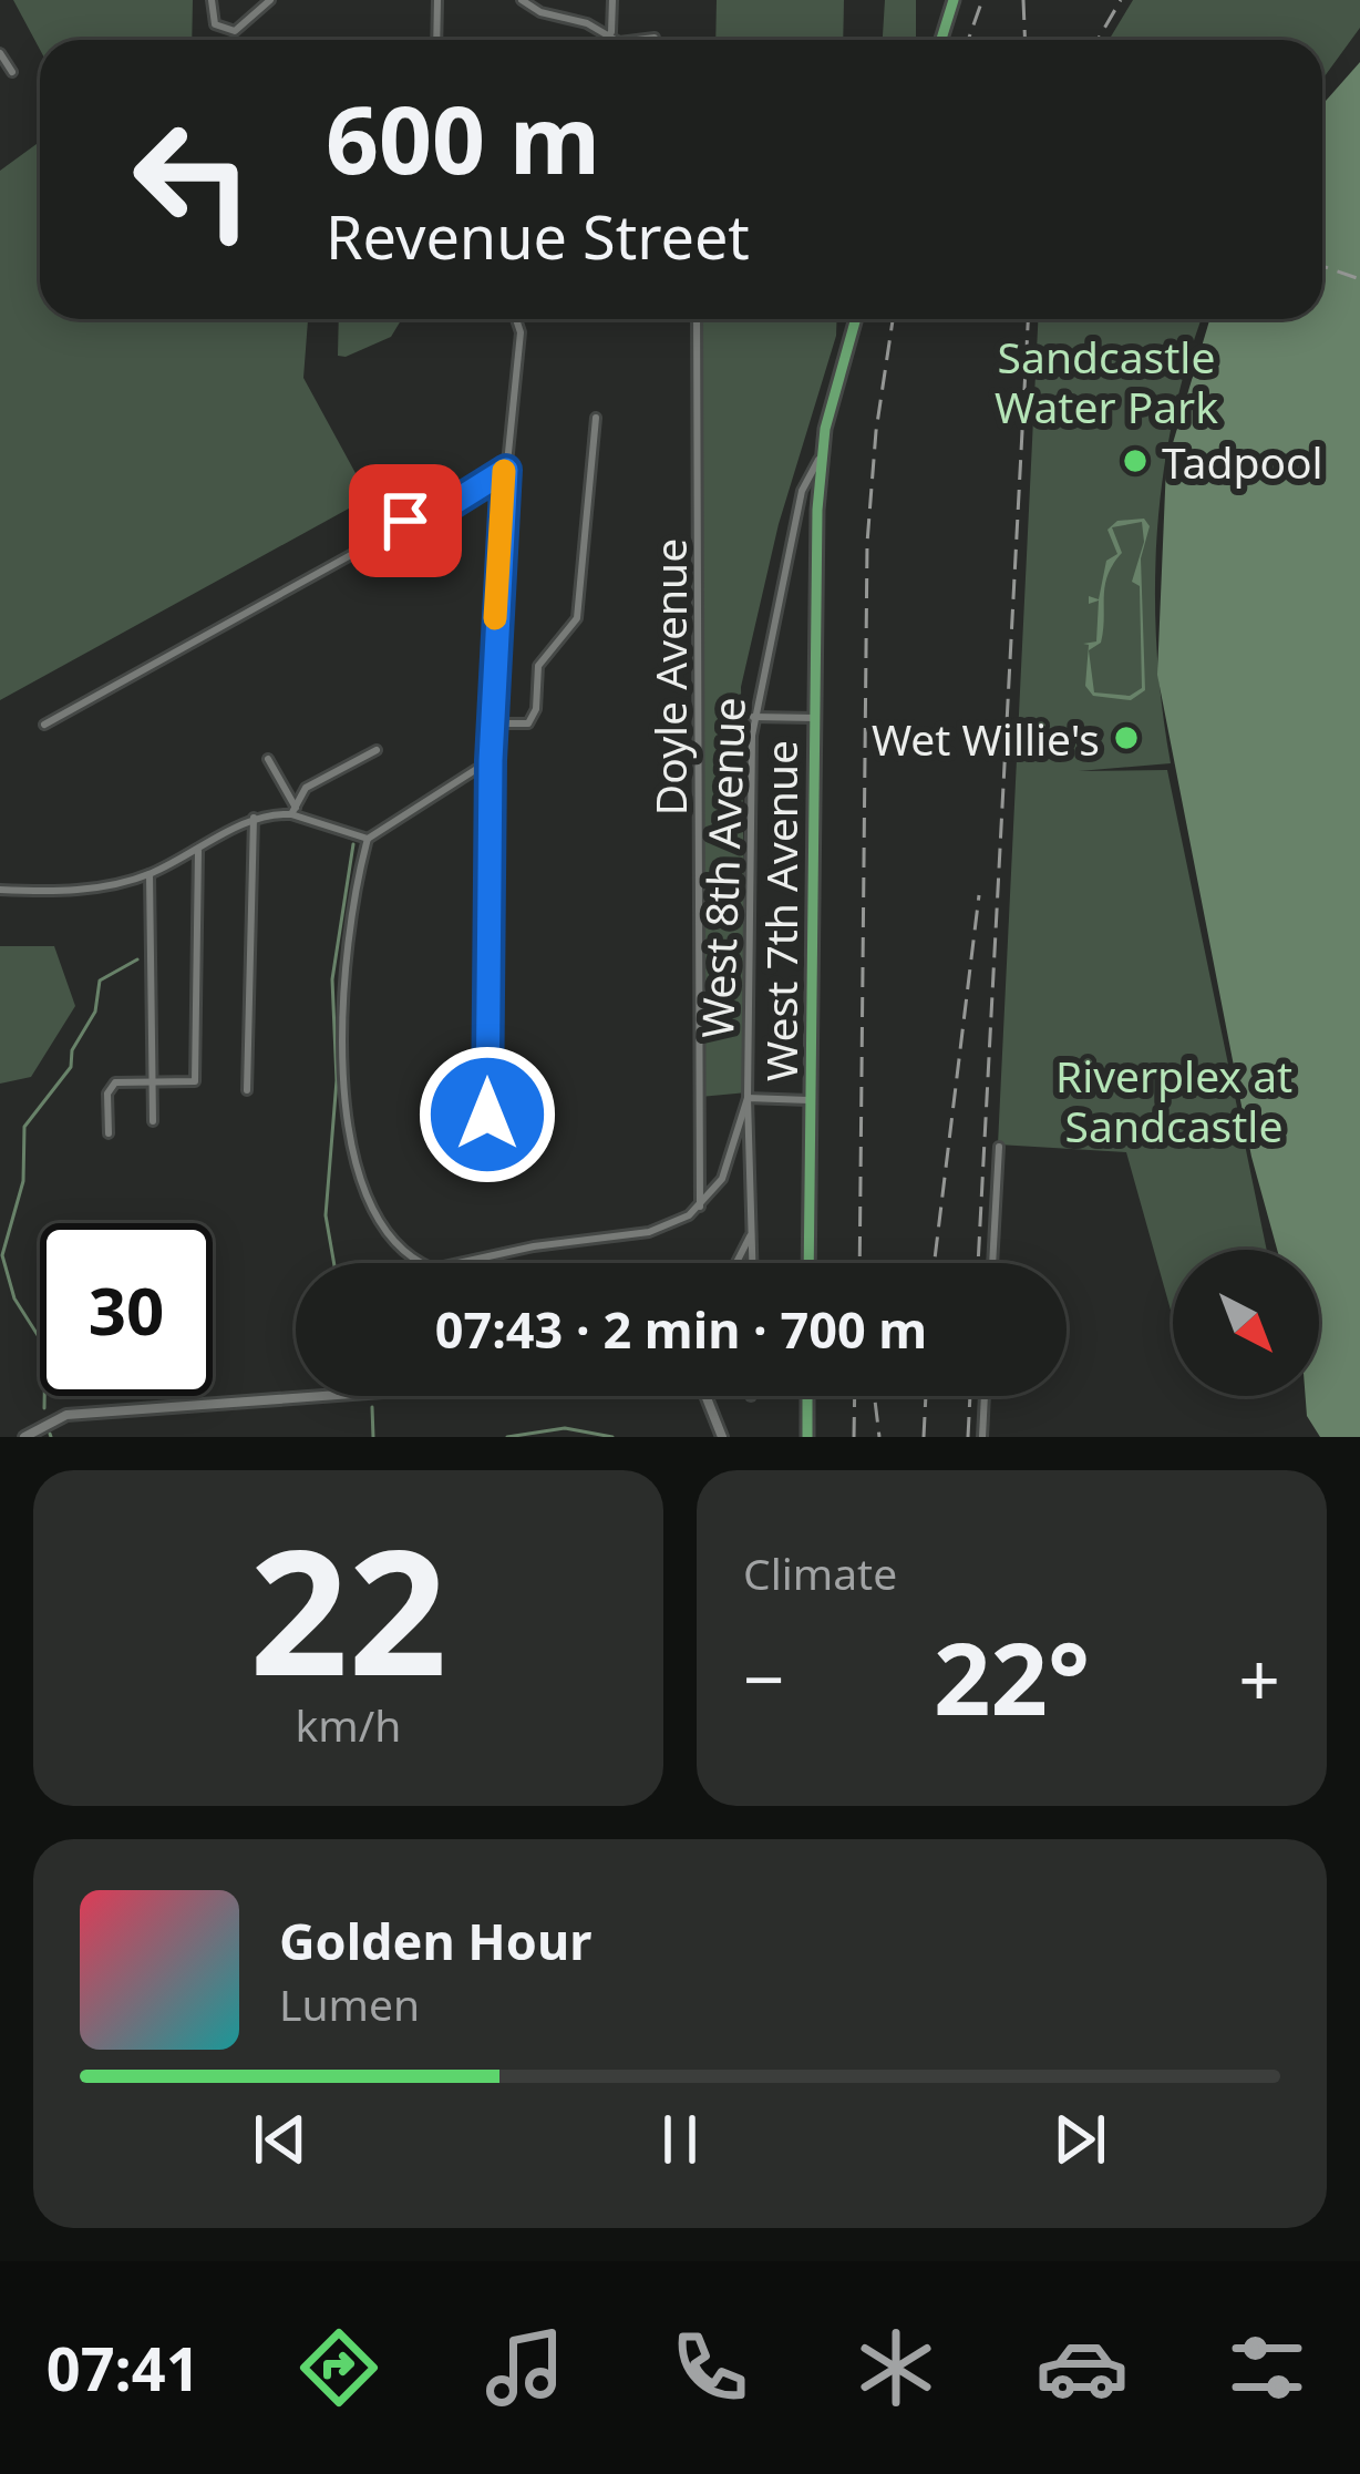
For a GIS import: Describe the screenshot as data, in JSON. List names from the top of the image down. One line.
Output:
{"streets":{"main road":["West 8th Avenue","West 7th Avenue"],"street":["Doyle Avenue"]},"crossings":[["West 8th Avenue","West 7th Avenue"]],"parks":["Sandcastle Water Park","Riverplex at Sandcastle"],"places":["Tadpool","Wet Willie's"],"north":"bottom right","page":{"turn":["600 m","Revenue Street"],"limit":"30","trip":"07:43 · 2 min · 700 m","tile":[["22","km/h"],"Climate"],"heat":["−","22°","+"],"song":["Golden Hour","Lumen"],"tabs":"07:41"}}
